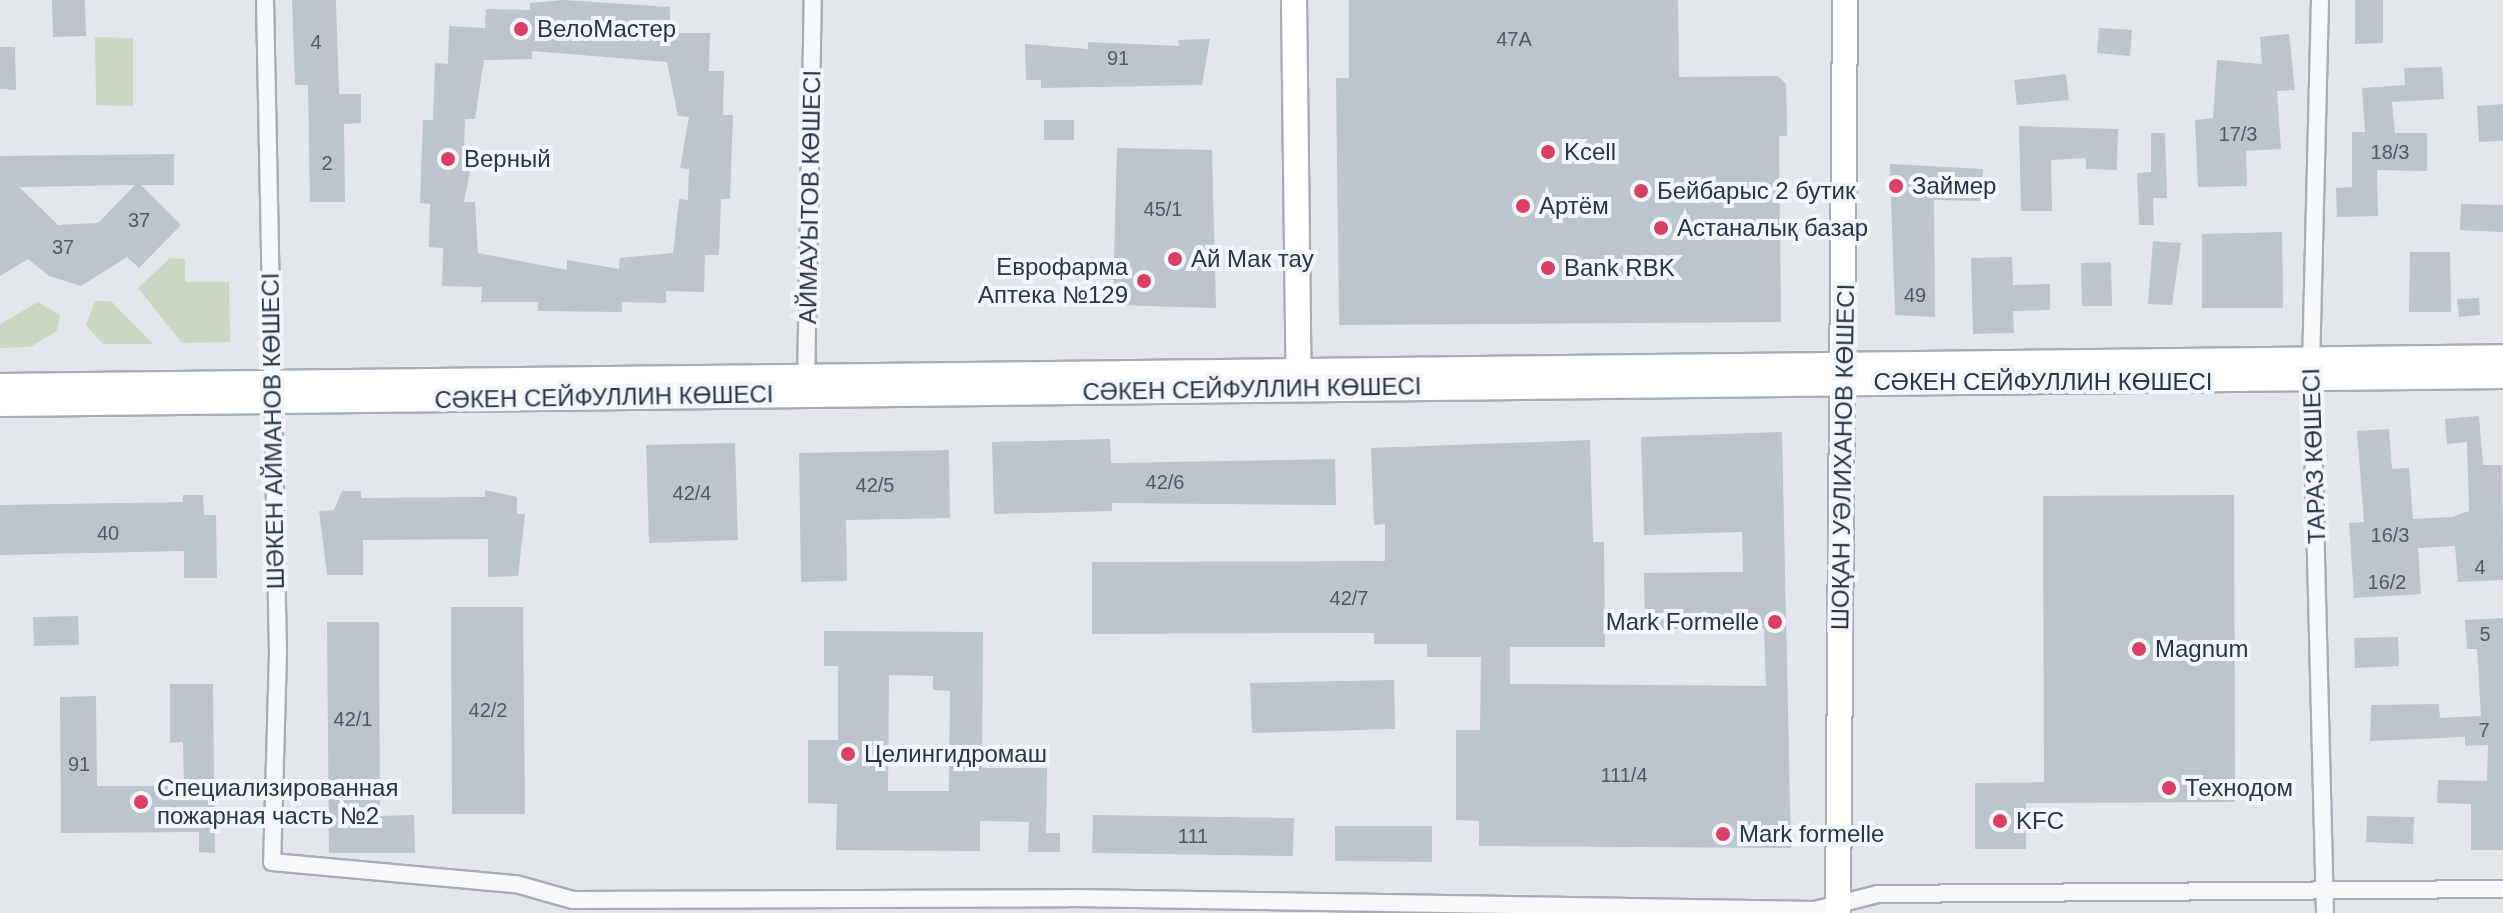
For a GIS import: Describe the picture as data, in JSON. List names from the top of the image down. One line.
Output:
{"streets":{"main road":["СӘКЕН СЕЙФУЛЛИН КӨШЕСІ","ШОҚАН УӘЛИХАНОВ КӨШЕСІ"],"street":["АЙМАУЫТОВ КӨШЕСІ","ШӘКЕН АЙМАНОВ КӨШЕСІ","ТАРАЗ КӨШЕСІ"]},"crossings":[["АЙМАУЫТОВ КӨШЕСІ","СӘКЕН СЕЙФУЛЛИН КӨШЕСІ"],["СӘКЕН СЕЙФУЛЛИН КӨШЕСІ","ШӘКЕН АЙМАНОВ КӨШЕСІ"],["СӘКЕН СЕЙФУЛЛИН КӨШЕСІ","ТАРАЗ КӨШЕСІ"],["СӘКЕН СЕЙФУЛЛИН КӨШЕСІ","ШОҚАН УӘЛИХАНОВ КӨШЕСІ"]],"places":["ВелоМастер","Kcell","Верный","Займер","Бейбарыс 2 бутик","Артём","Астаналық базар","Ай Мак тау","Bank RBK","Еврофарма Аптека №129","Mark Formelle","Magnum","Целингидромаш","Технодом","Специализированная пожарная часть №2","KFC","Mark formelle"],"house_numbers":["47А","4","91","17/3","18/3","2","45/1","37","37","49","42/6","42/5","42/4","40","16/3","4","16/2","42/7","5","42/2","42/1","7","91","111/4","111"]}
